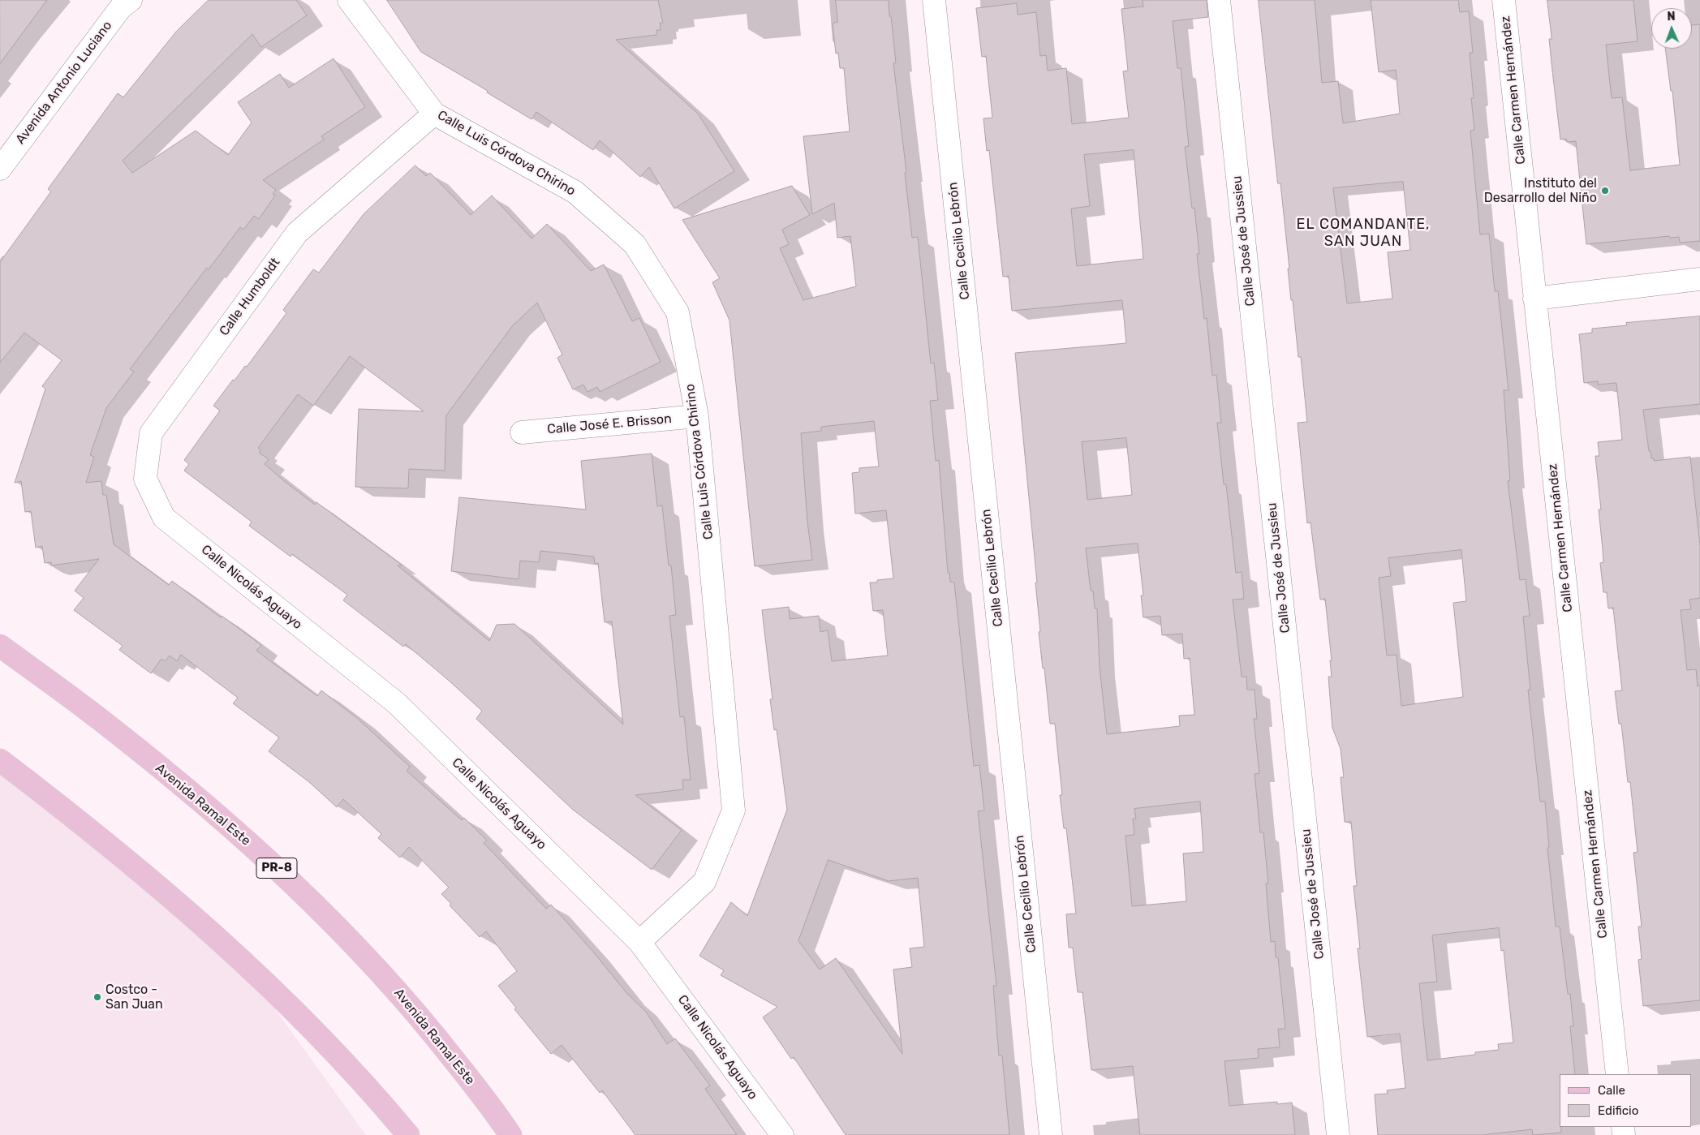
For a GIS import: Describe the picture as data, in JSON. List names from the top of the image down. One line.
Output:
{"streets":{"main road":["Avenida Ramal Este","PR-8"],"street":["Avenida Antonio Luciano","Calle Carmen Hernández","Calle Luis Córdova Chirino","Calle Cecilio Lebrón","Calle José de Jussieu","Calle Humboldt","Calle José E. Brisson","Calle Nicolás Aguayo"]},"crossings":[["Calle Luis Córdova Chirino","Calle Humboldt"],["Calle Luis Córdova Chirino","Calle José E. Brisson"],["Calle Luis Córdova Chirino","Calle Nicolás Aguayo"],["Calle Humboldt","Calle Nicolás Aguayo"]],"districts":["EL COMANDANTE, SAN JUAN"],"places":["Instituto del Desarrollo del Niño","Costco - San Juan"],"legend":["Calle","Edificio"],"north":"top"}
